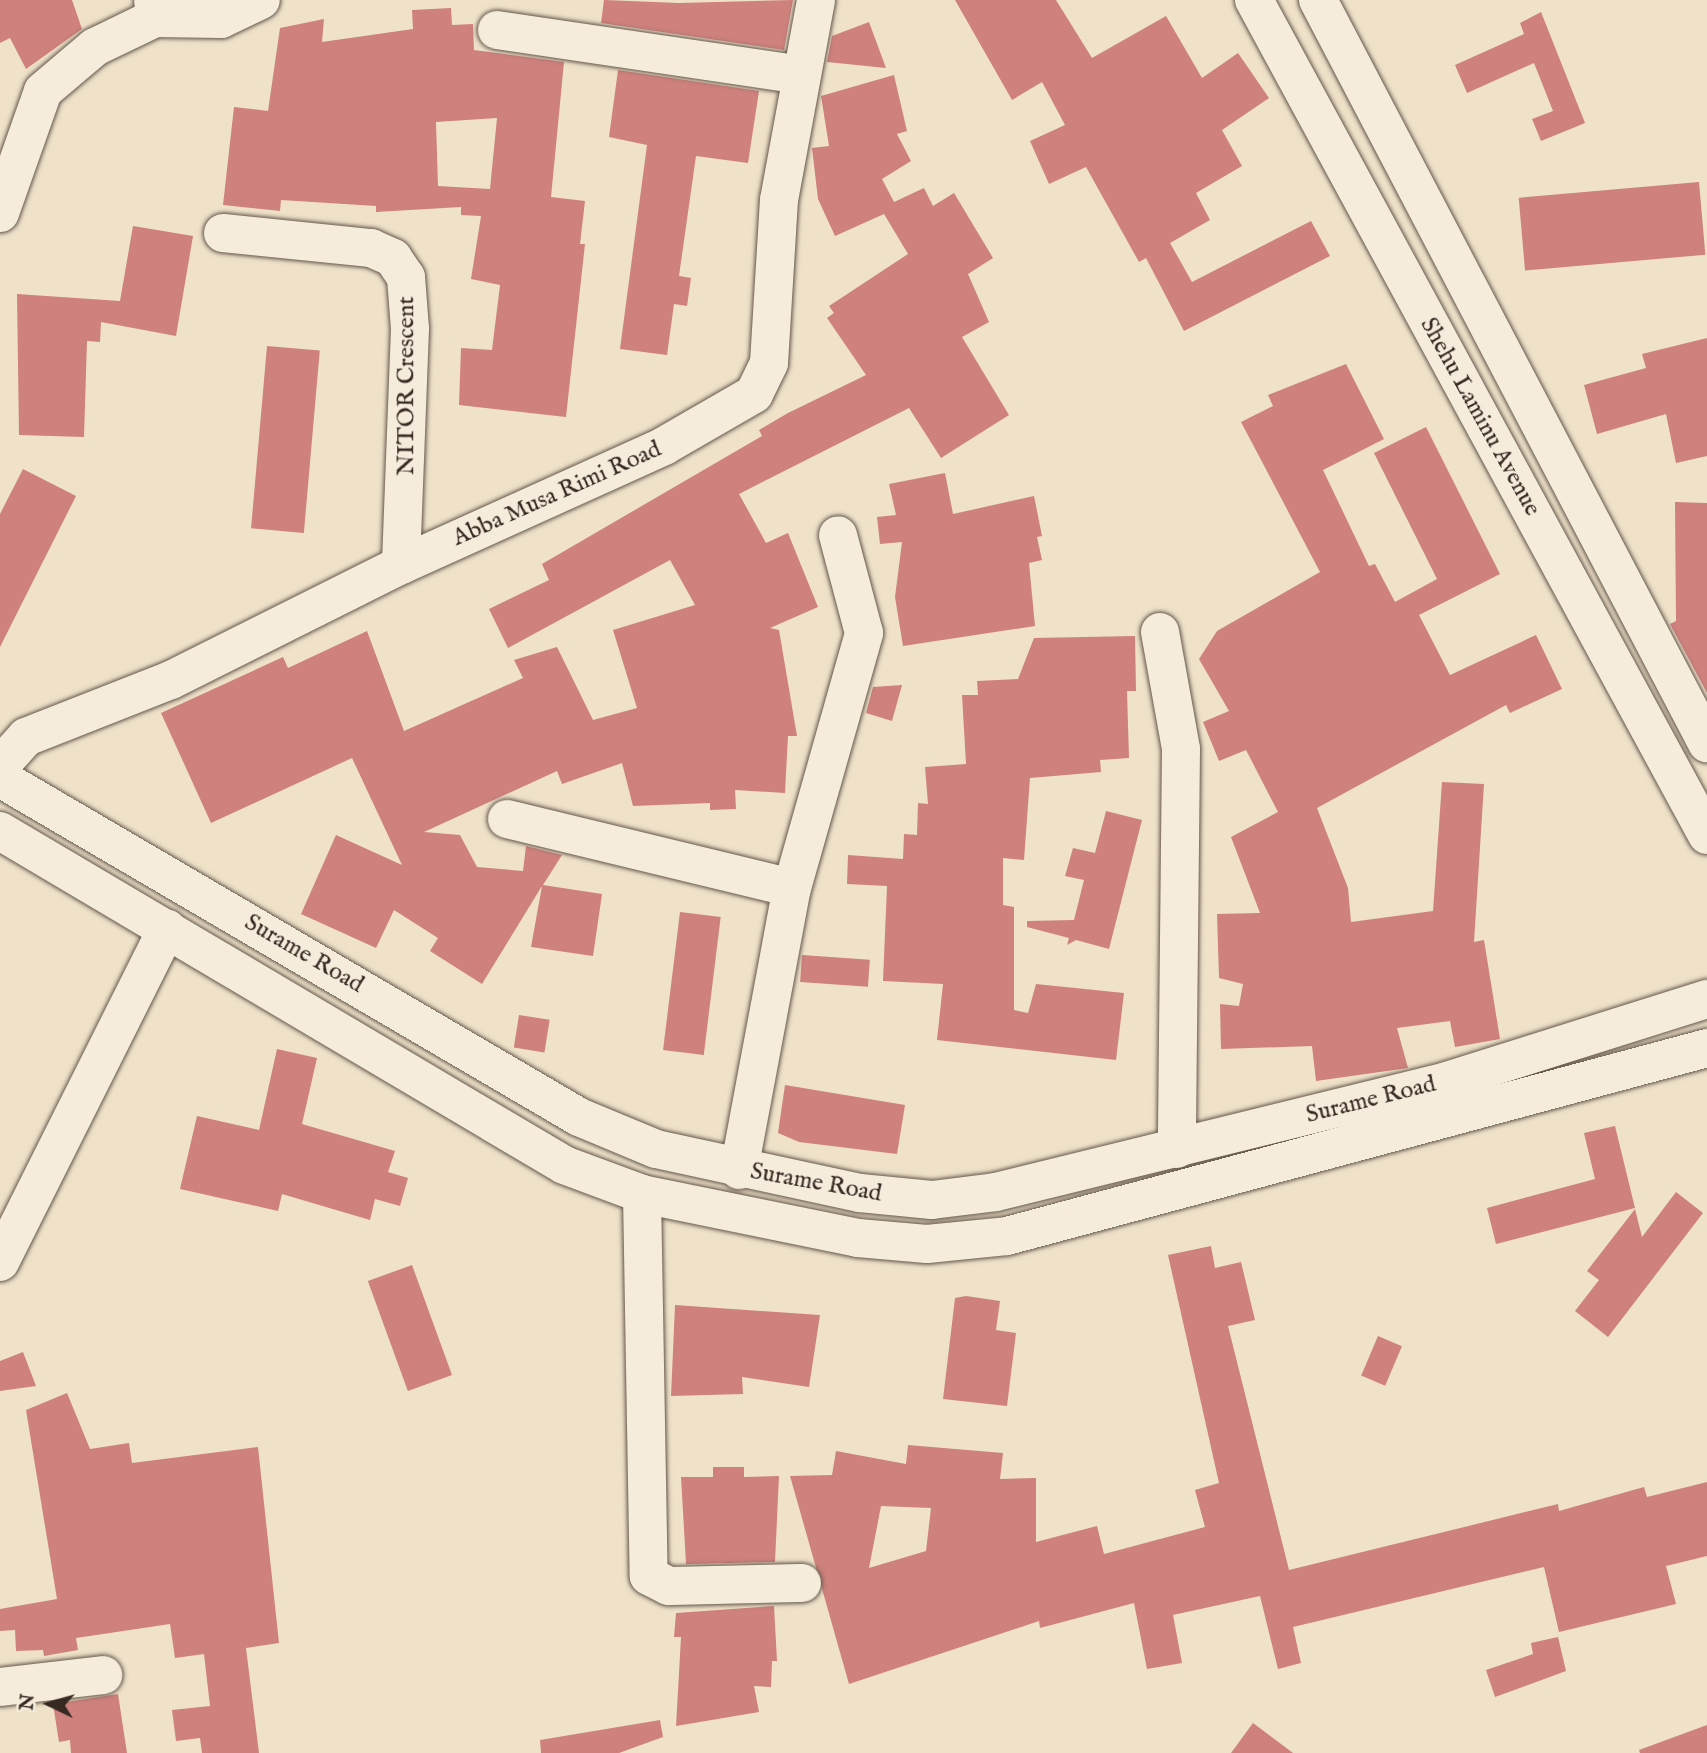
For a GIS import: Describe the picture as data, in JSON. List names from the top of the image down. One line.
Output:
{"streets":{"street":["NITOR Crescent","Shehu Laminu Avenue","Abba Musa Rimi Road","Surame Road"]},"crossings":[["NITOR Crescent","Abba Musa Rimi Road"]],"north":"left"}
